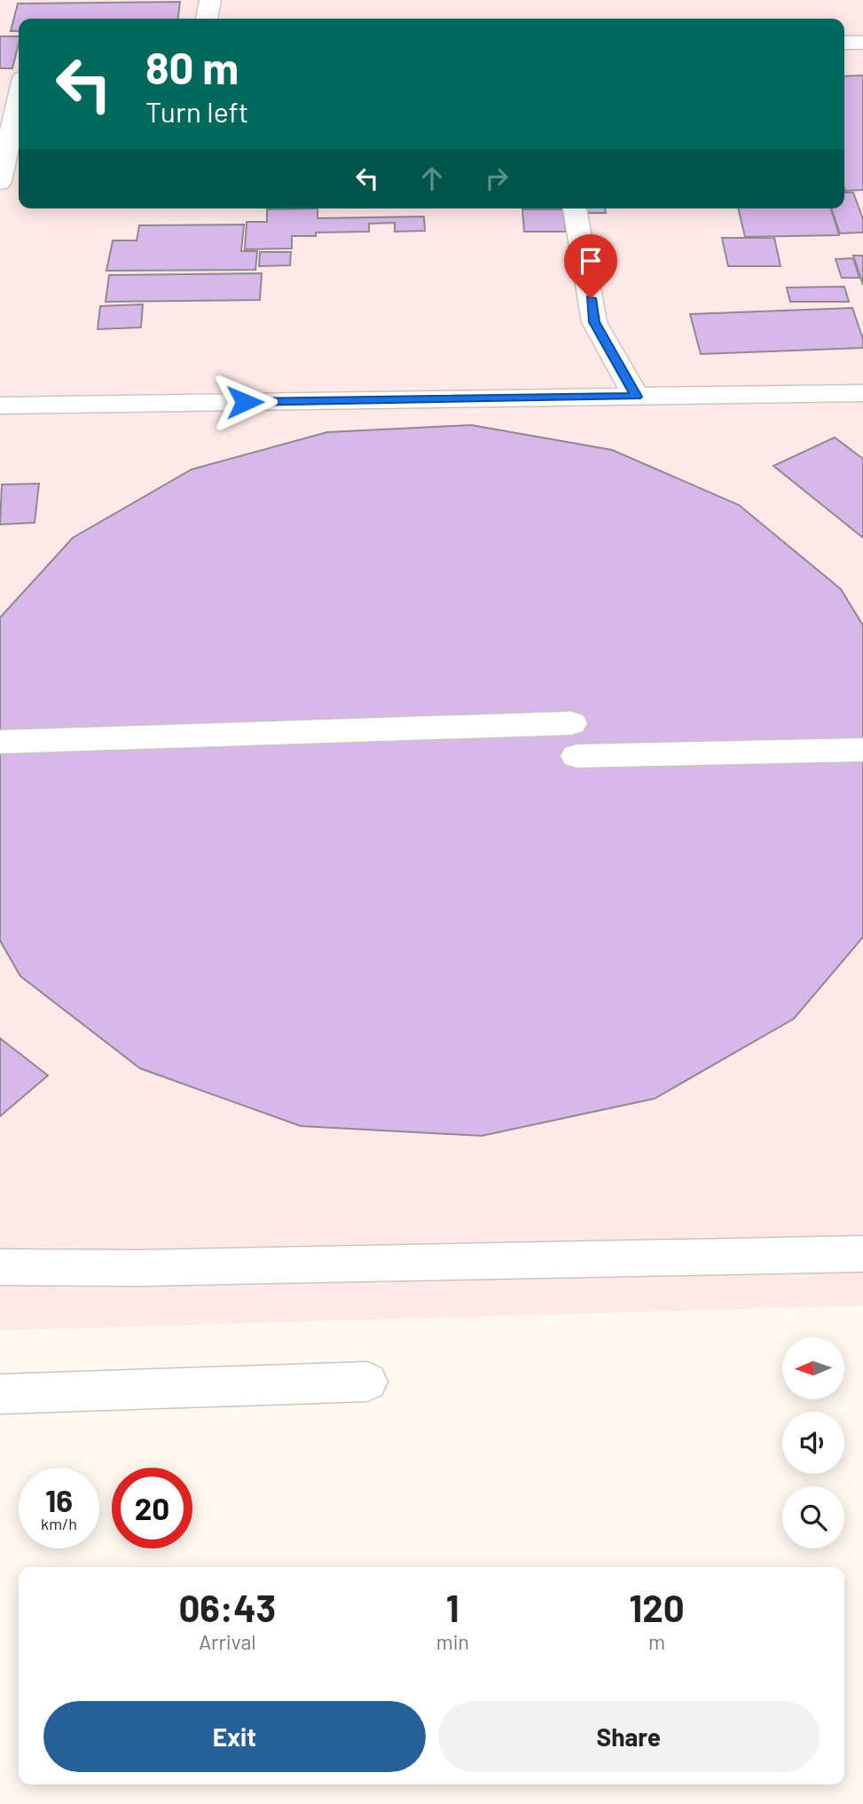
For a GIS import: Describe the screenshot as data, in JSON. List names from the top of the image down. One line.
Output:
{"north":"left","page":{"turn":["80 m","Turn left"],"speed":"16 km/h","limit":"20","eta":["06:43","Arrival","1","min","120","m"],"buttons":["Exit","Share"]}}
